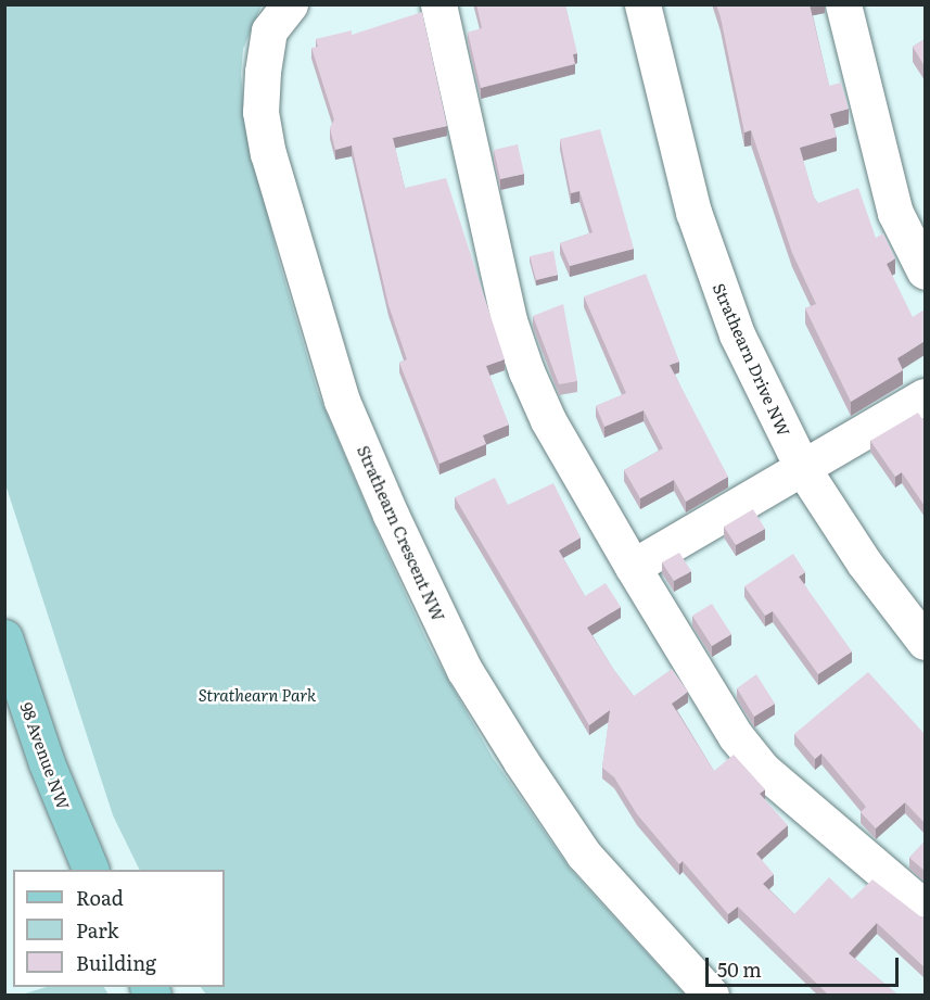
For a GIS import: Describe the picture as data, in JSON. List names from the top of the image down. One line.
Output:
{"streets":{"main road":["98 Avenue NW"],"street":["Strathearn Drive NW","Strathearn Crescent NW"]},"parks":["Strathearn Park"],"legend":["Road","Park","Building"],"scale_bar":"50 m"}
